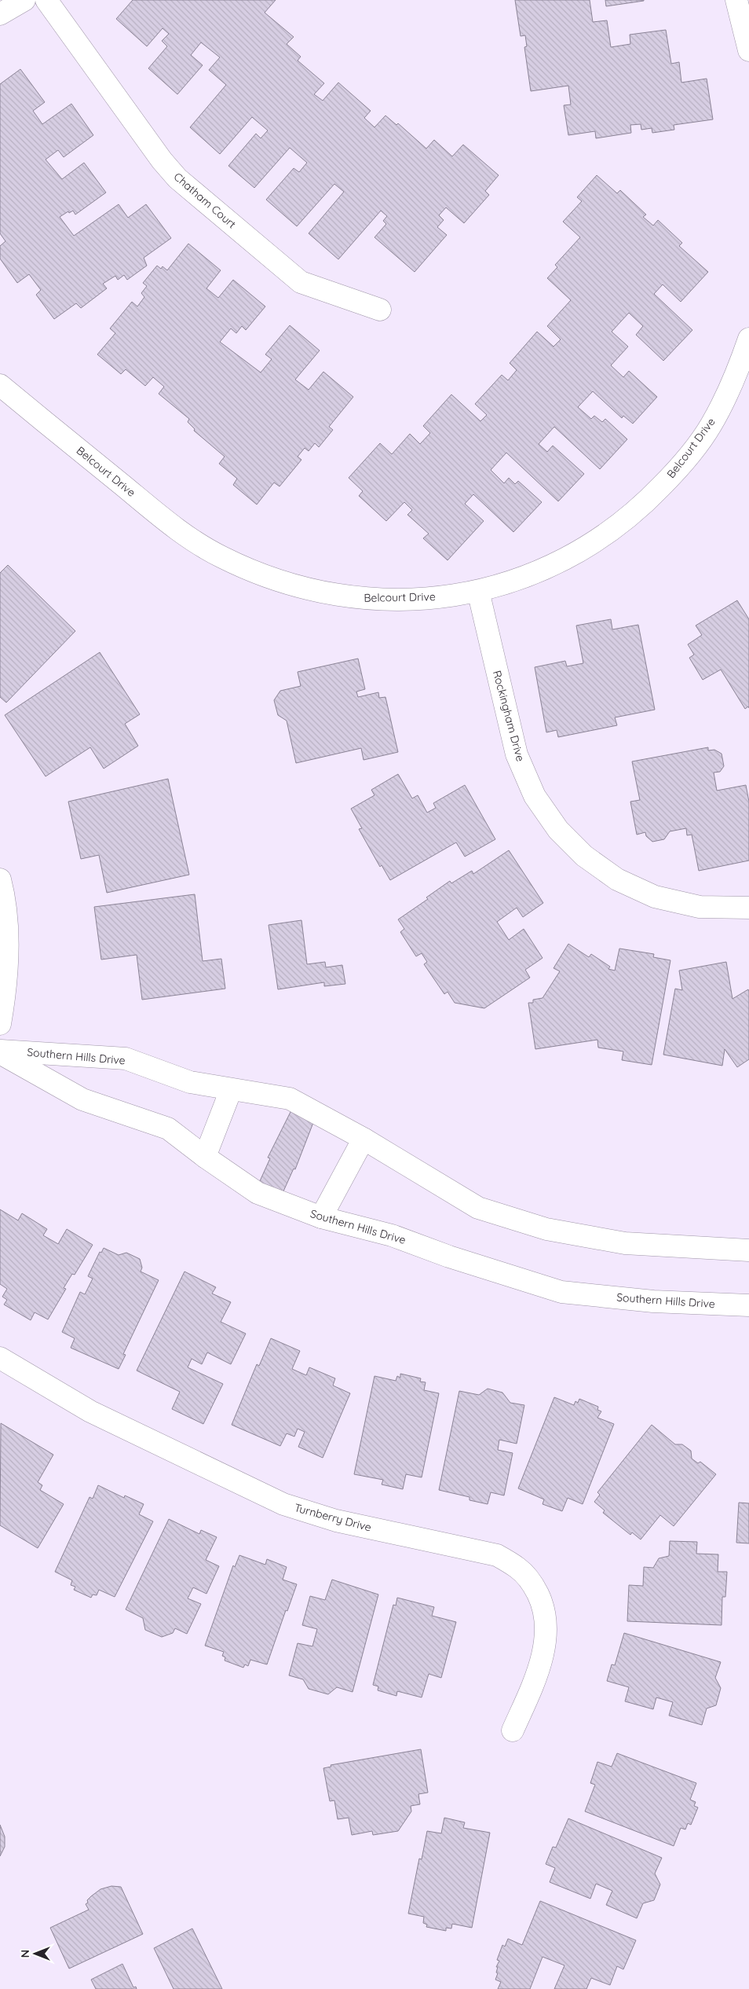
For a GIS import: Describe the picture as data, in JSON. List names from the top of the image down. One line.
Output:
{"streets":{"street":["Chatham Court","Belcourt Drive","Rockingham Drive","Southern Hills Drive","Turnberry Drive"]},"crossings":[["Belcourt Drive","Rockingham Drive"]],"north":"left"}
